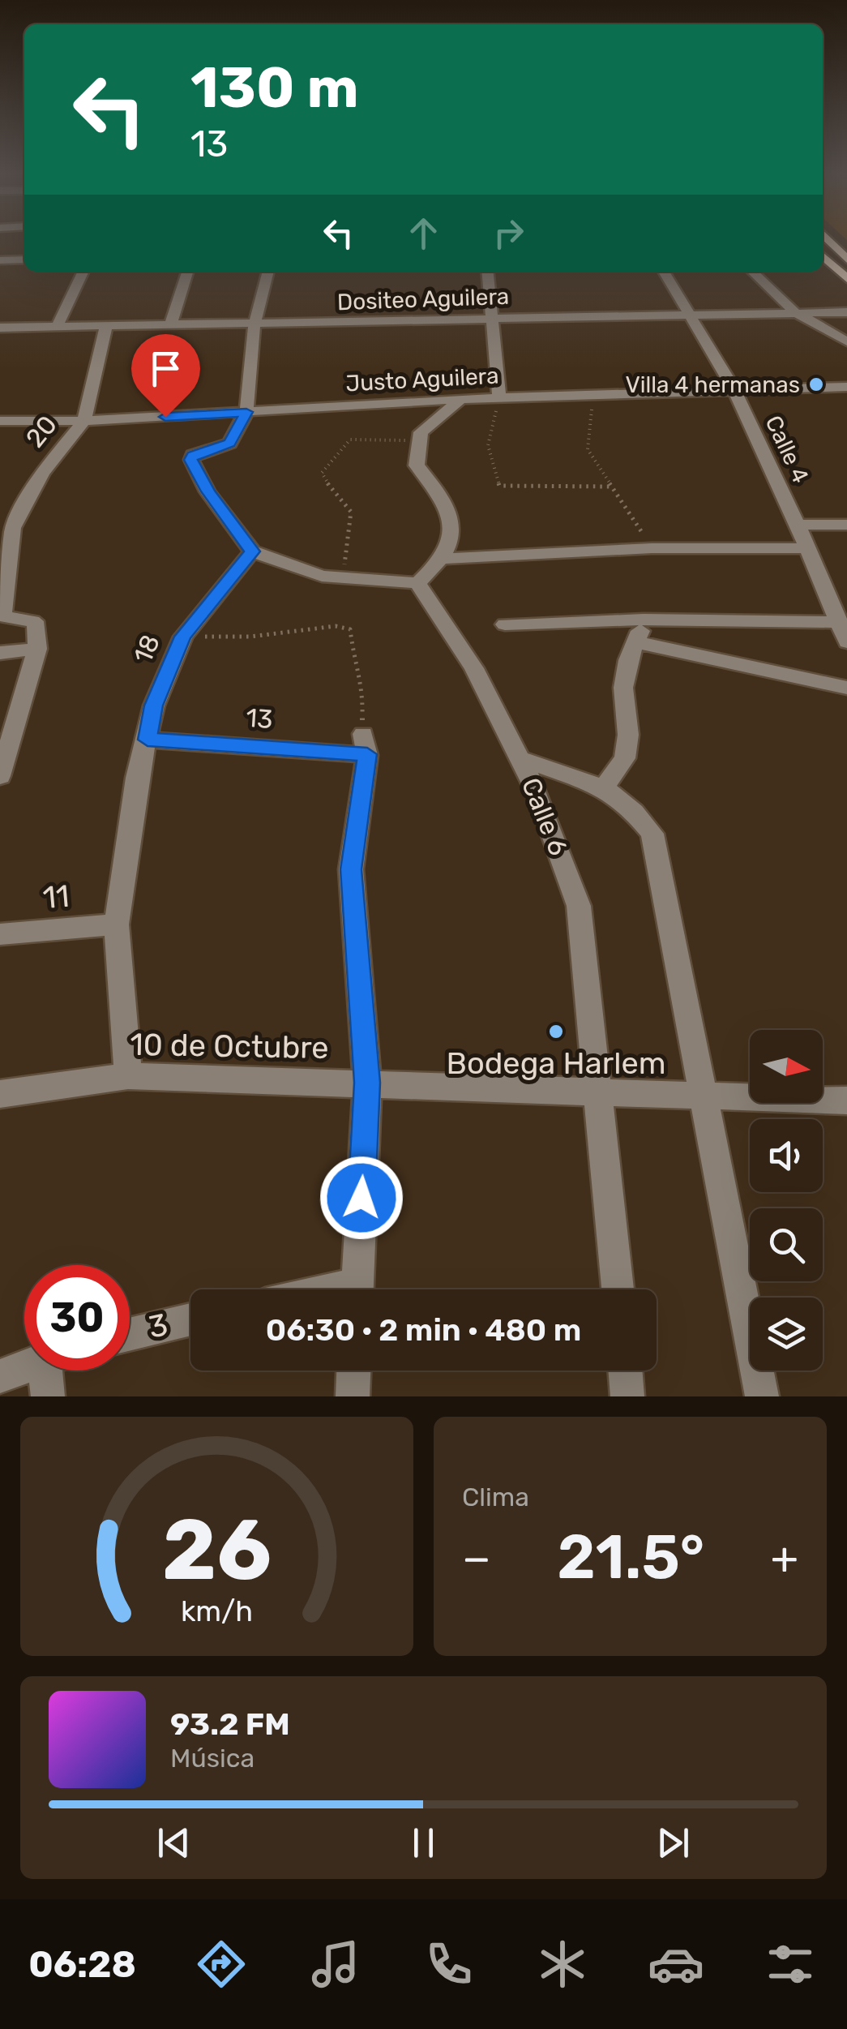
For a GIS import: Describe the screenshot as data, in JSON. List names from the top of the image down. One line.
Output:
{"streets":{"street":["Dositeo Aguilera","Justo Aguilera","20","Calle 4","18","13","Calle 6","11","10 de Octubre","3"]},"crossings":[["Dositeo Aguilera","20"],["Dositeo Aguilera","Calle 4"],["Justo Aguilera","20"],["Justo Aguilera","Calle 4"],["18","13"],["18","11"],["18","10 de Octubre"],["Calle 6","10 de Octubre"]],"places":["Villa 4 hermanas","Bodega Harlem"],"north":"right","page":{"turn":["130 m","13"],"limit":"30","trip":"06:30 · 2 min · 480 m","tile":"Clima","heat":["−","21.5°","+"],"song":["93.2 FM","Música"],"tabs":"06:28","gauge":["26","km/h"]}}
